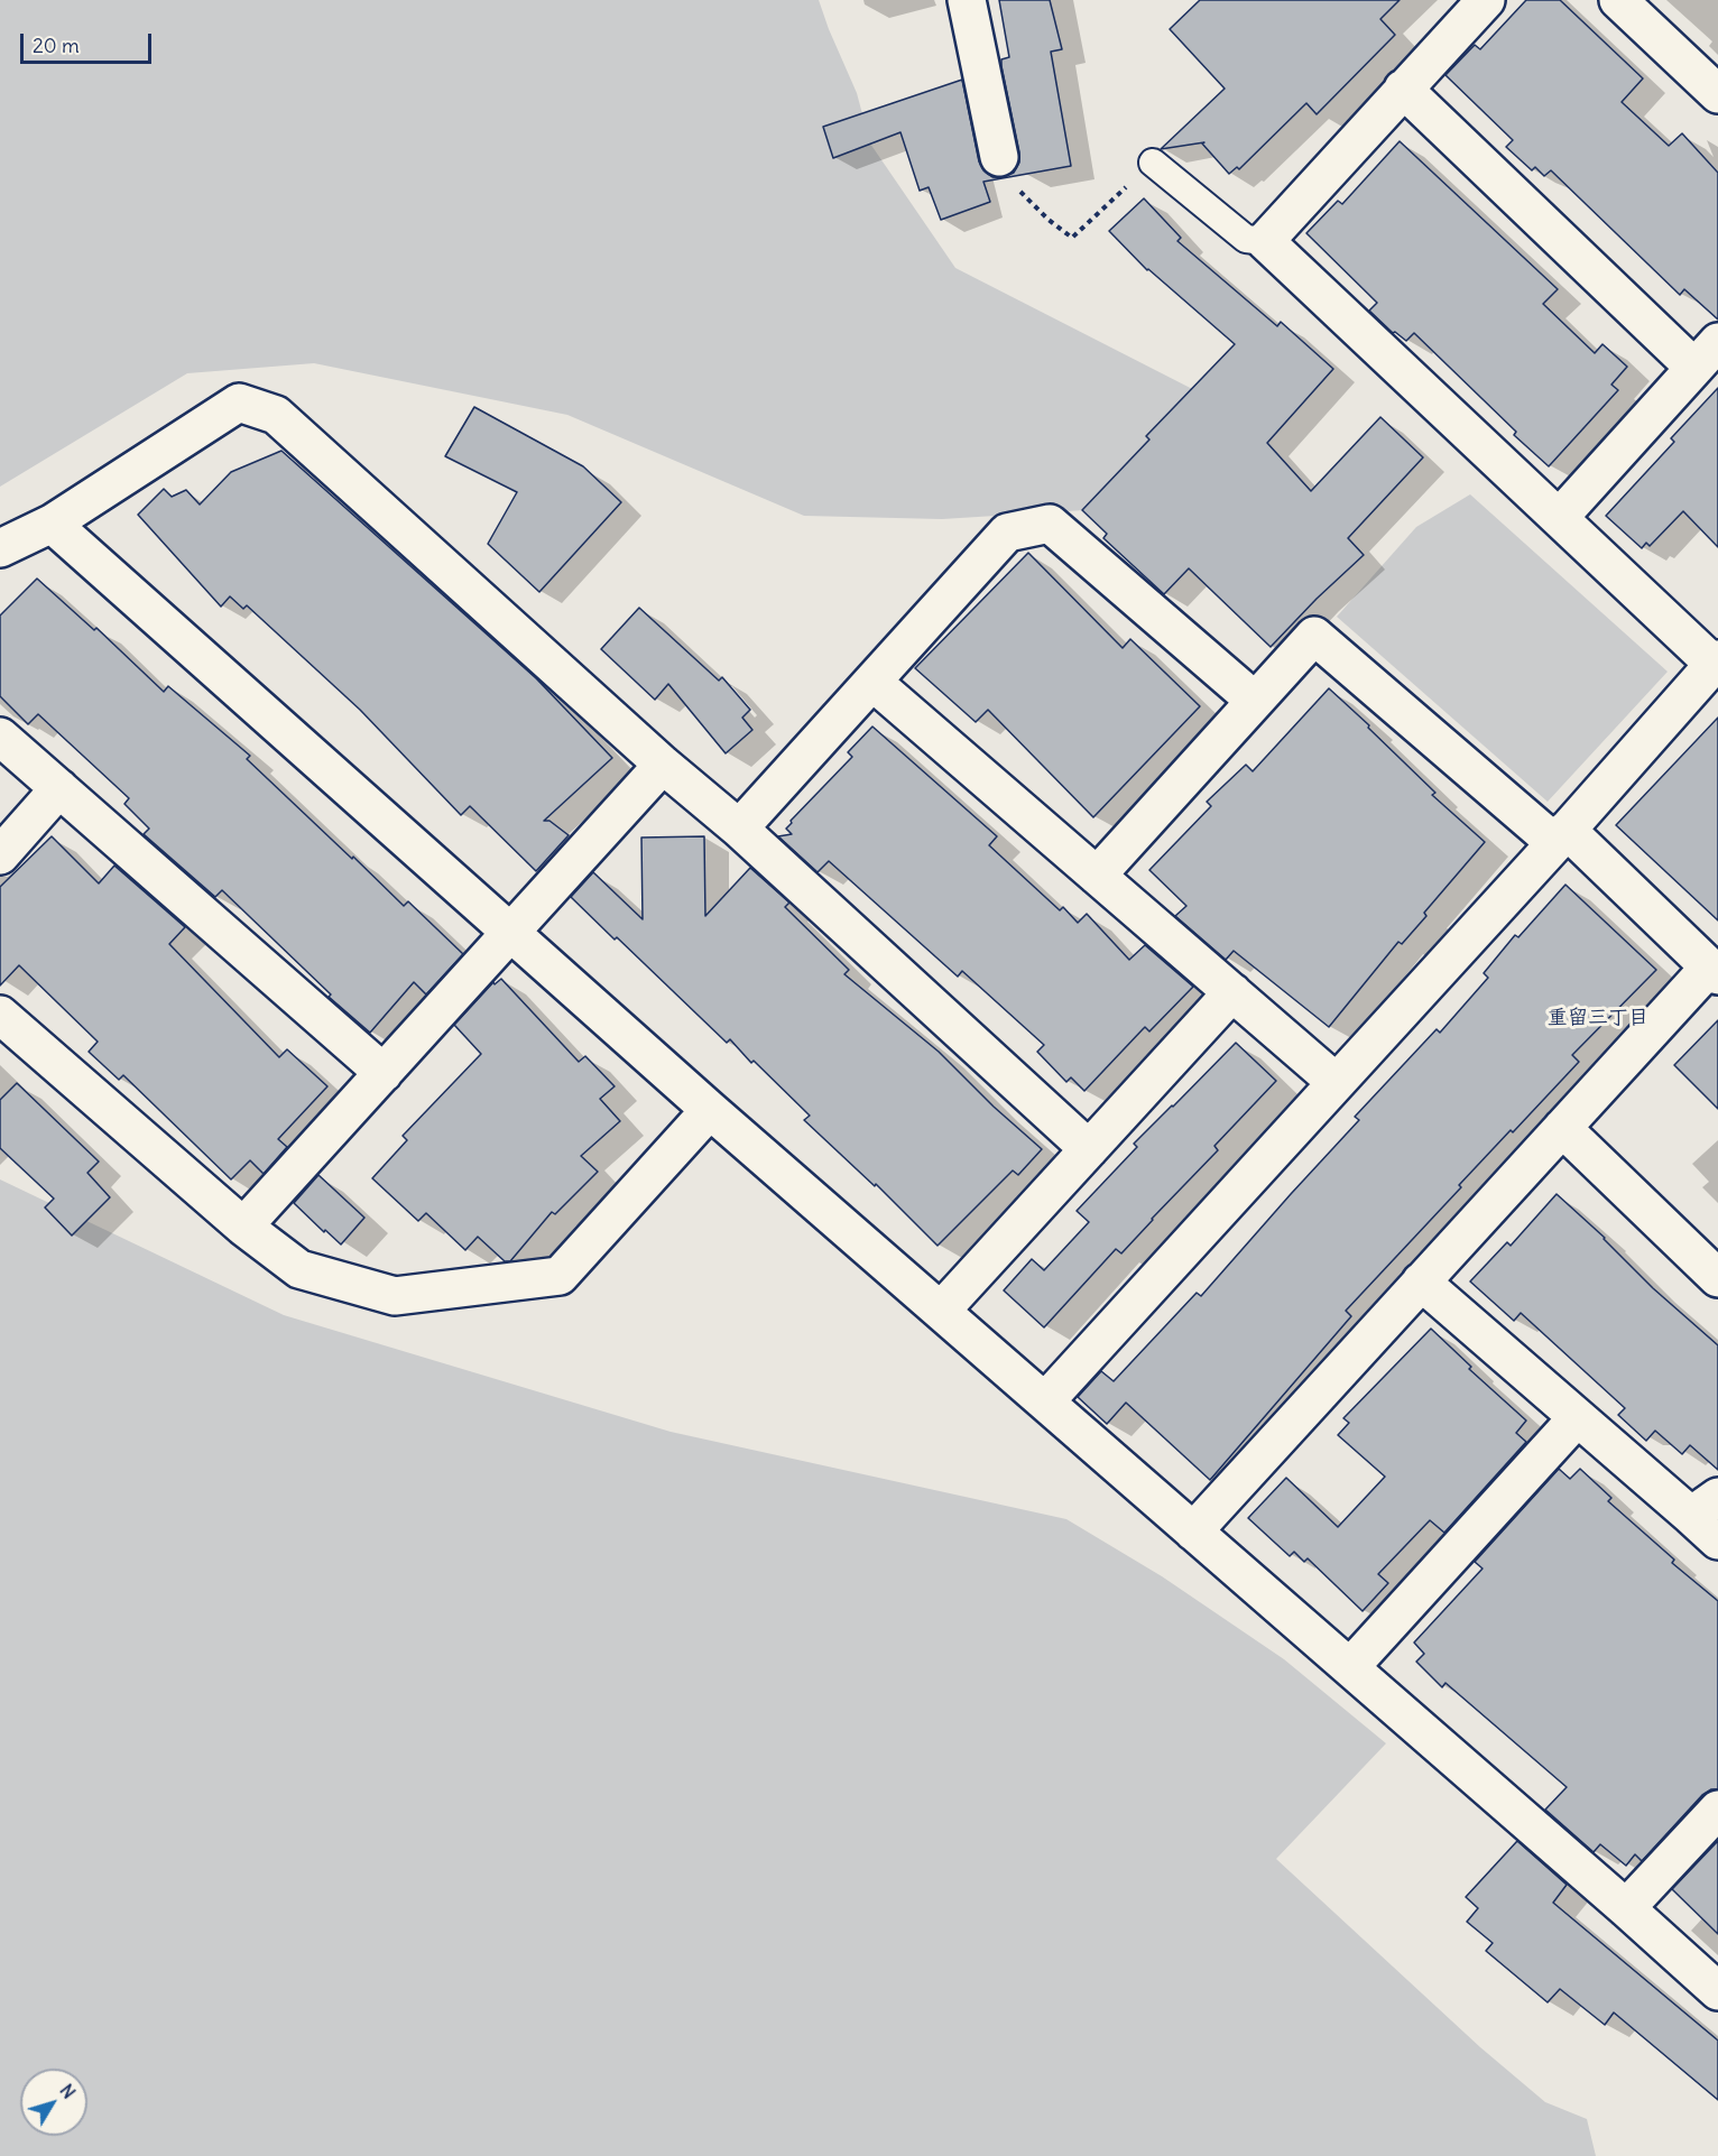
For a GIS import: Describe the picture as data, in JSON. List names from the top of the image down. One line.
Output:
{"districts":["重留三丁目"],"scale_bar":"20 m","north":"top right"}
